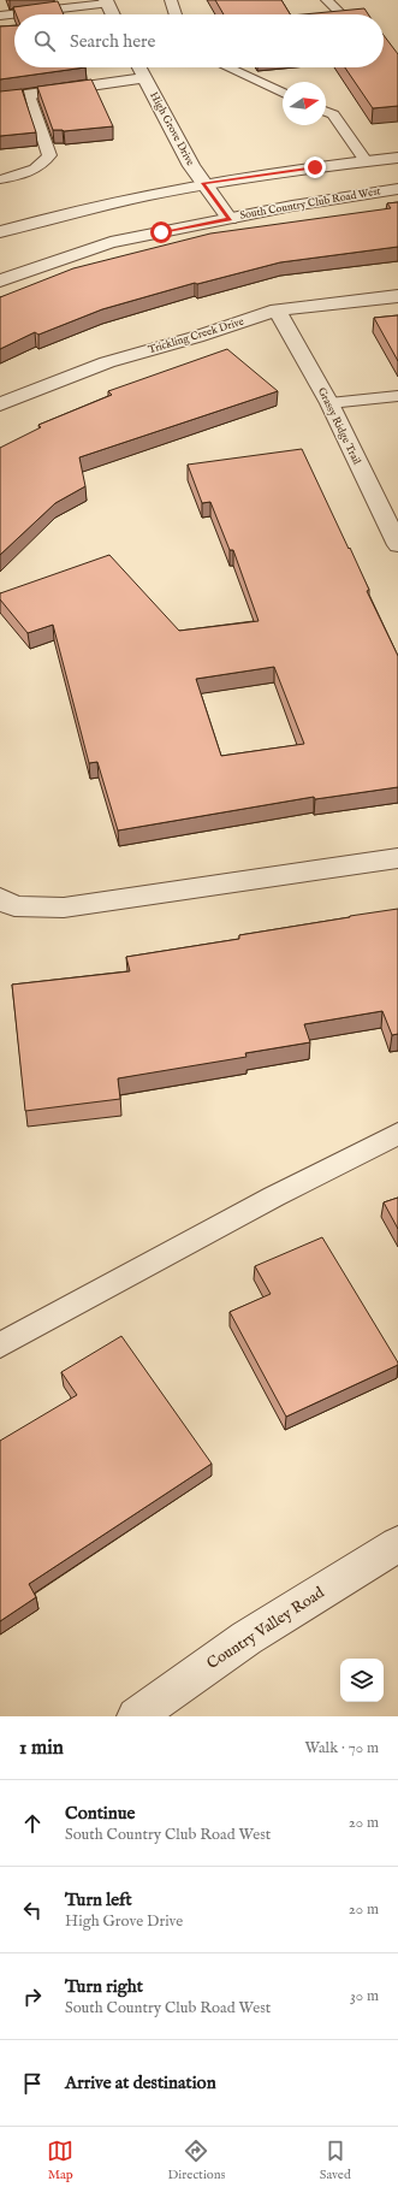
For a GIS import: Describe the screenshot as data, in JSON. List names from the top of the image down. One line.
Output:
{"streets":{"street":["High Grove Drive","South Country Club Road West","Trickling Creek Drive","Grassy Ridge Trail","Country Valley Road"]},"crossings":[["High Grove Drive","South Country Club Road West"],["Trickling Creek Drive","Grassy Ridge Trail"]],"north":"right","page":{"search":"Search here","heading":["1 min","Walk · 70 m"],"list":[["Continue","South Country Club Road West","20 m"],["Turn left","High Grove Drive","20 m"],["Turn right","South Country Club Road West","30 m"],"Arrive at destination"],"nav":["Map","Directions","Saved"]}}
